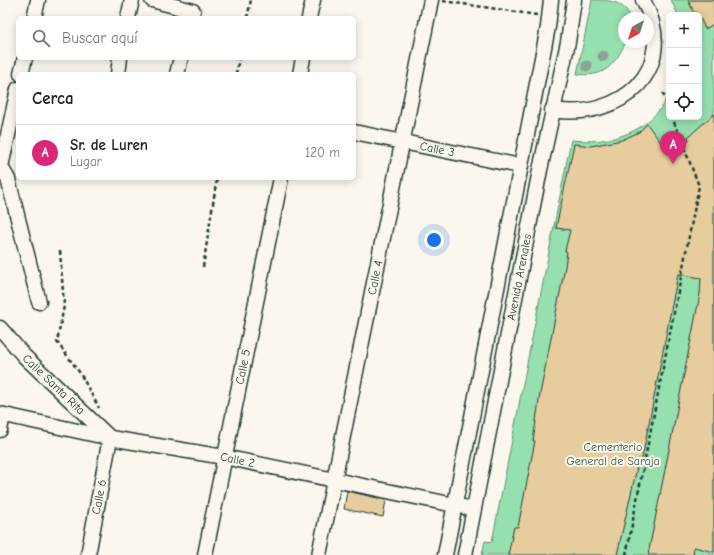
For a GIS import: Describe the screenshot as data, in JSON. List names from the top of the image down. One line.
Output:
{"streets":{"street":["Calle 3","Calle 4","Avenida Arenales","Calle 5","Calle Santa Rita","Calle 2","Calle 6"]},"crossings":[["Calle 3","Calle 4"],["Calle 3","Avenida Arenales"],["Calle 4","Calle 2"],["Avenida Arenales","Calle 2"],["Calle 5","Calle 2"],["Calle Santa Rita","Calle 2"],["Calle Santa Rita","Calle 6"],["Calle 2","Calle 6"]],"parks":["Cementerio General de Saraja"],"north":"bottom left","page":{"map_buttons":["+","−"],"search":"Buscar aquí","heading":"Cerca","list":[{"mark":"A","name":"Sr. de Luren","note":"Lugar","value":"120 m"}],"pins":"A"}}
